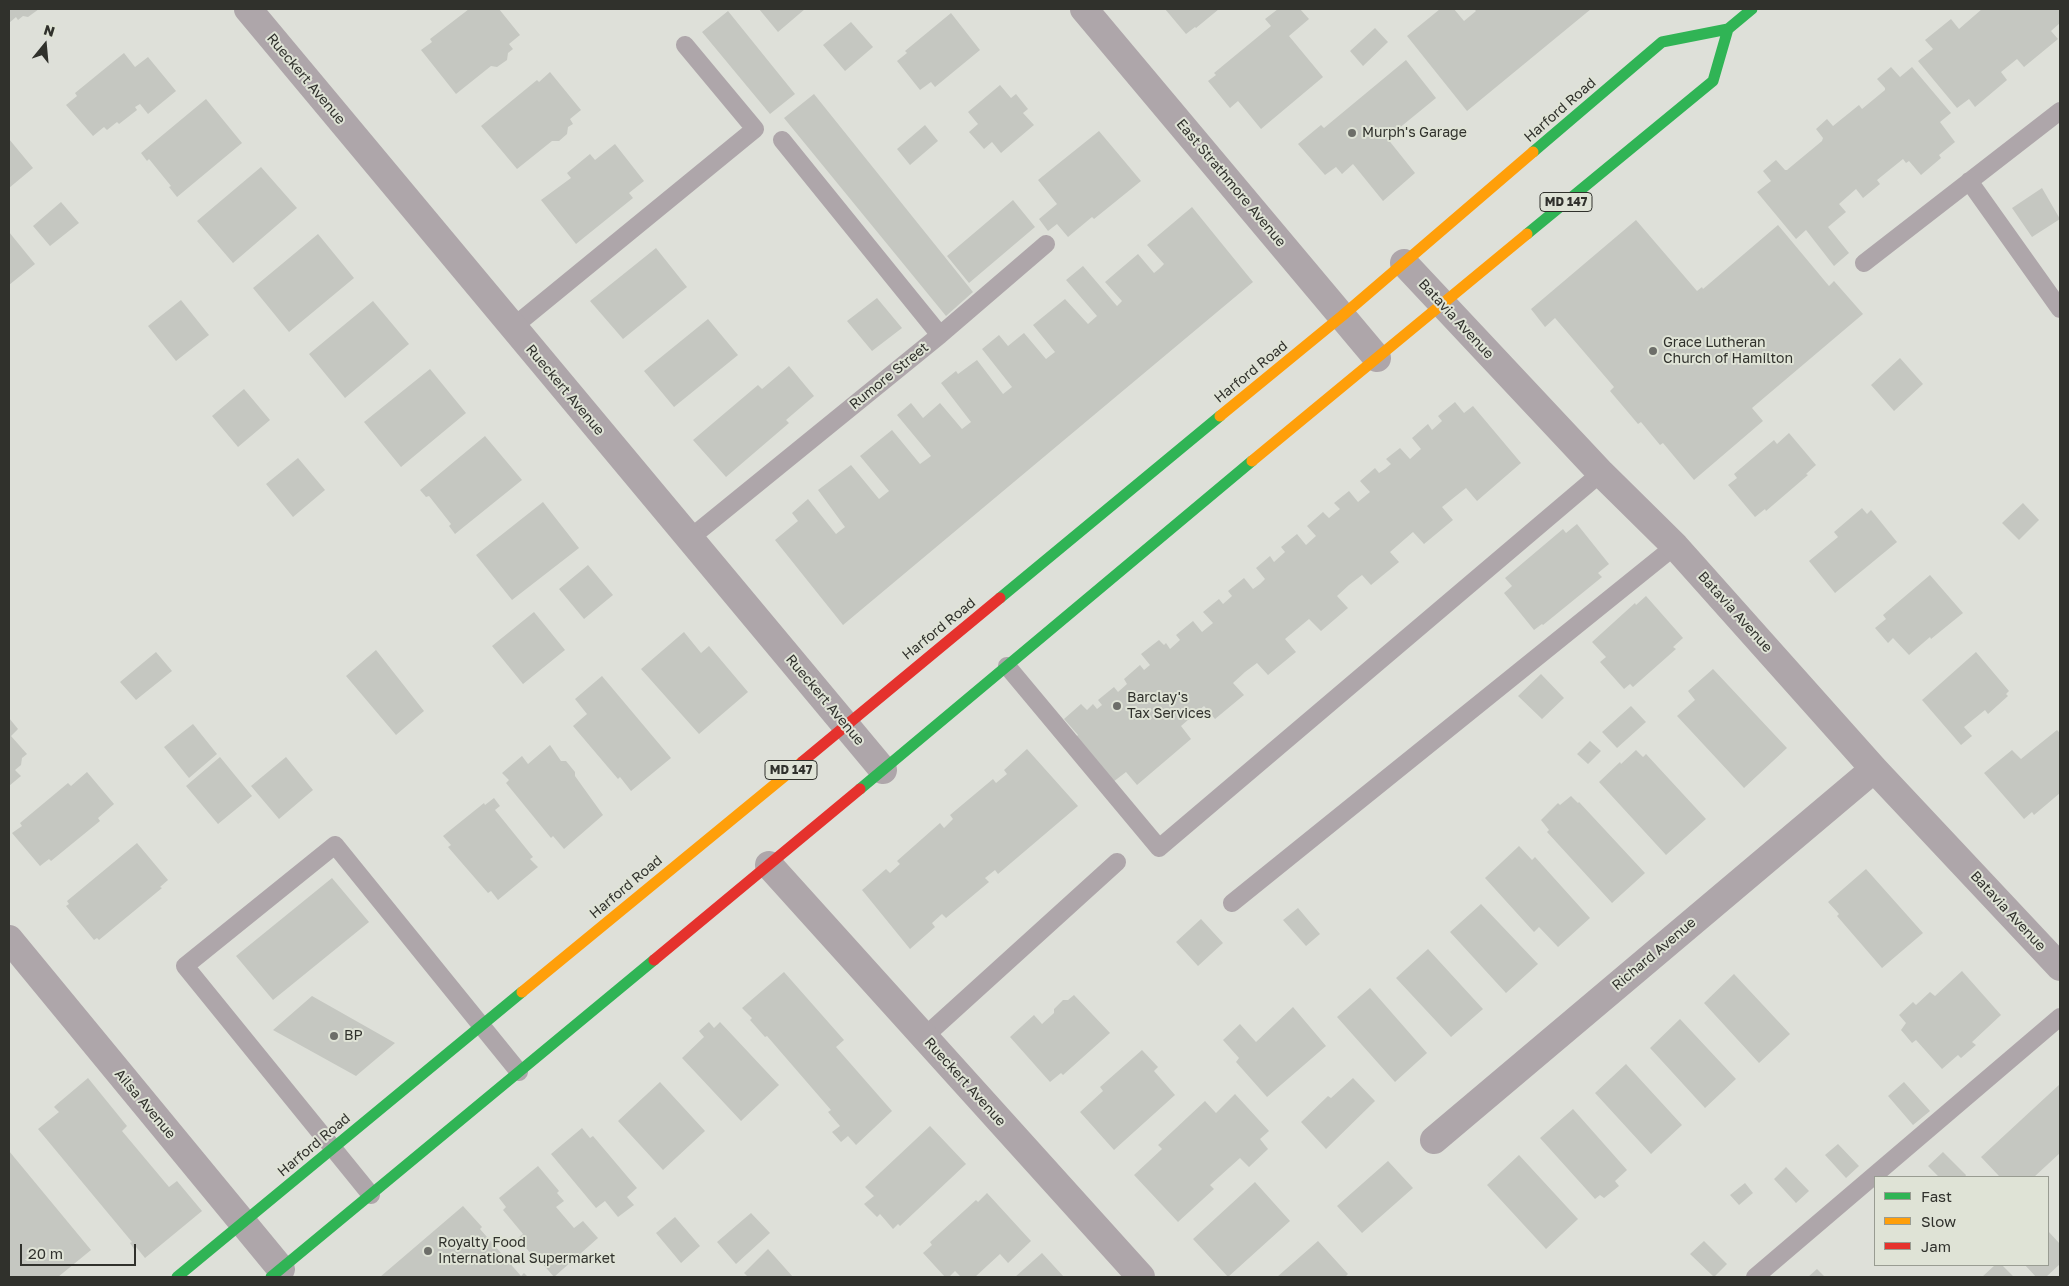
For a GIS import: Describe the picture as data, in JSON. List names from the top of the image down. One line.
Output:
{"streets":{"main road":["Harford Road","MD 147"],"street":["Rueckert Avenue","East Strathmore Avenue","Batavia Avenue","Richard Avenue","Ailsa Avenue"],"lane":["Rumore Street"]},"crossings":[["Rueckert Avenue","Harford Road"],["Rueckert Avenue","MD 147"],["Rueckert Avenue","Rumore Street"],["Harford Road","East Strathmore Avenue"],["Harford Road","MD 147"],["Harford Road","Batavia Avenue"],["Harford Road","Ailsa Avenue"],["East Strathmore Avenue","MD 147"],["MD 147","Batavia Avenue"],["MD 147","Ailsa Avenue"],["Batavia Avenue","Richard Avenue"]],"places":["Murph's Garage","Grace Lutheran Church of Hamilton","Barclay's Tax Services","BP","Royalty Food International Supermarket"],"legend":["Fast","Slow","Jam"],"scale_bar":"20 m","north":"top"}
